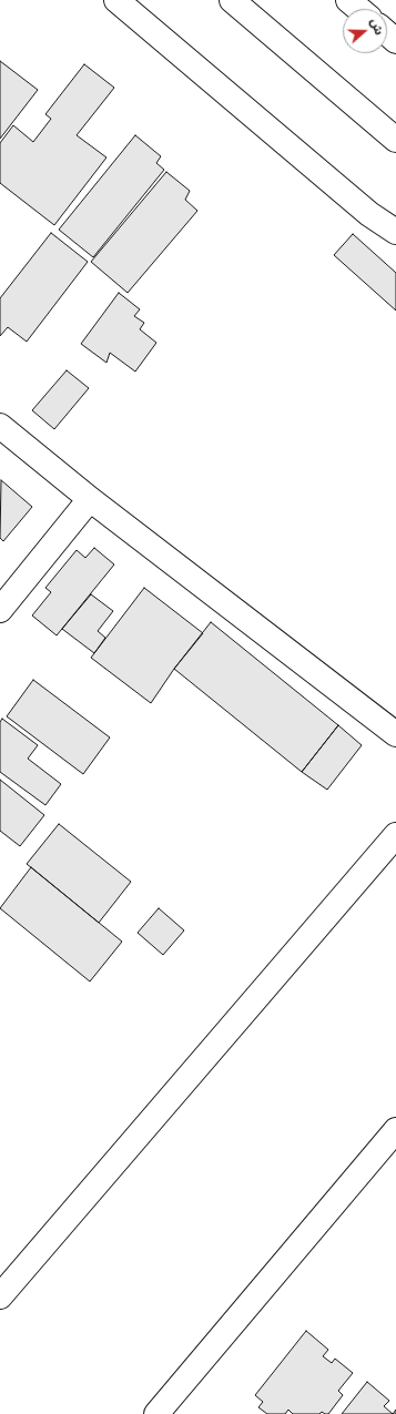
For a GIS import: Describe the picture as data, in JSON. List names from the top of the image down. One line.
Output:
{"north":"right"}
